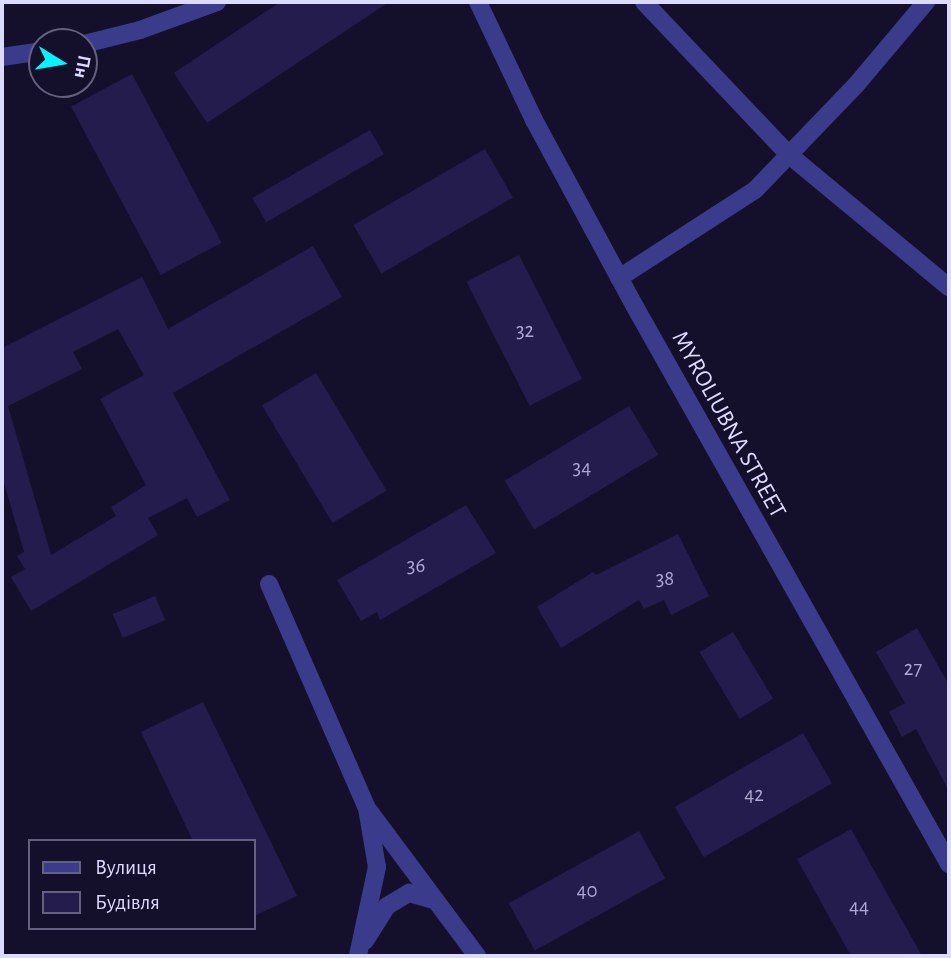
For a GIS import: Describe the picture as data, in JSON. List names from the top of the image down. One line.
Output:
{"streets":{"street":["MYROLIUBNA STREET"]},"house_numbers":["32","34","36","38","27","42","40","44"],"legend":["Вулиця","Будівля"],"north":"right"}
